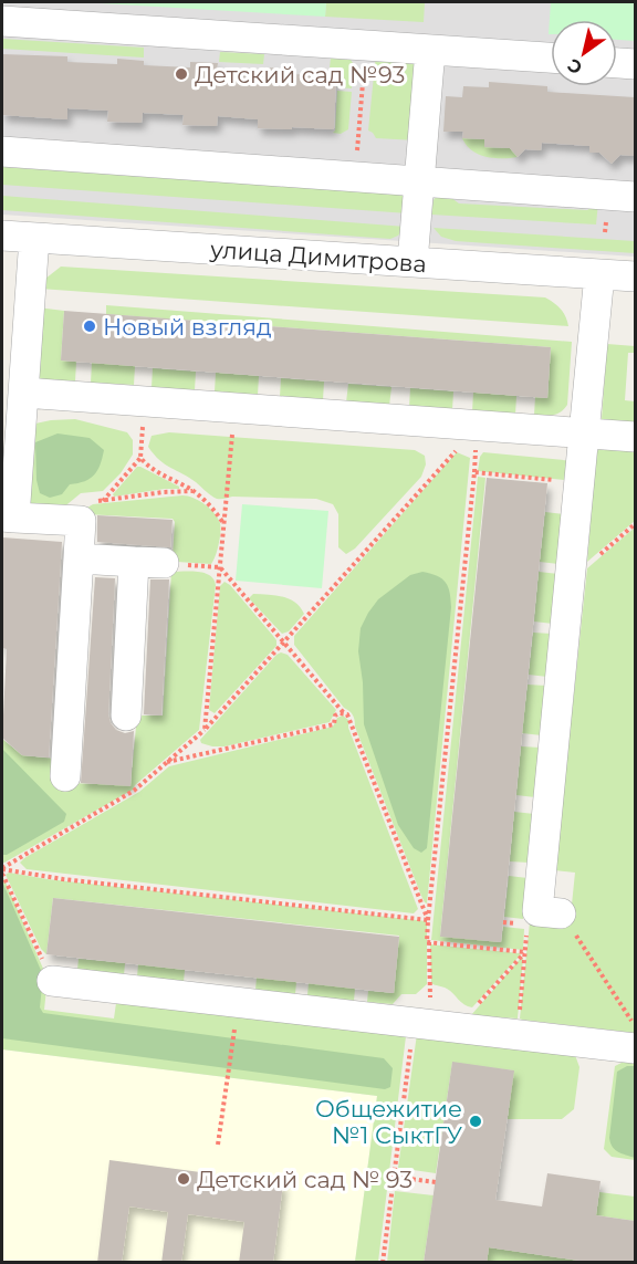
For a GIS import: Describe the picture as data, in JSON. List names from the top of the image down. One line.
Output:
{"streets":{"street":["улица Димитрова"]},"places":["Детский сад №93","Новый взгляд","Общежитие №1 СыктГУ","Детский сад № 93"],"north":"bottom left"}
